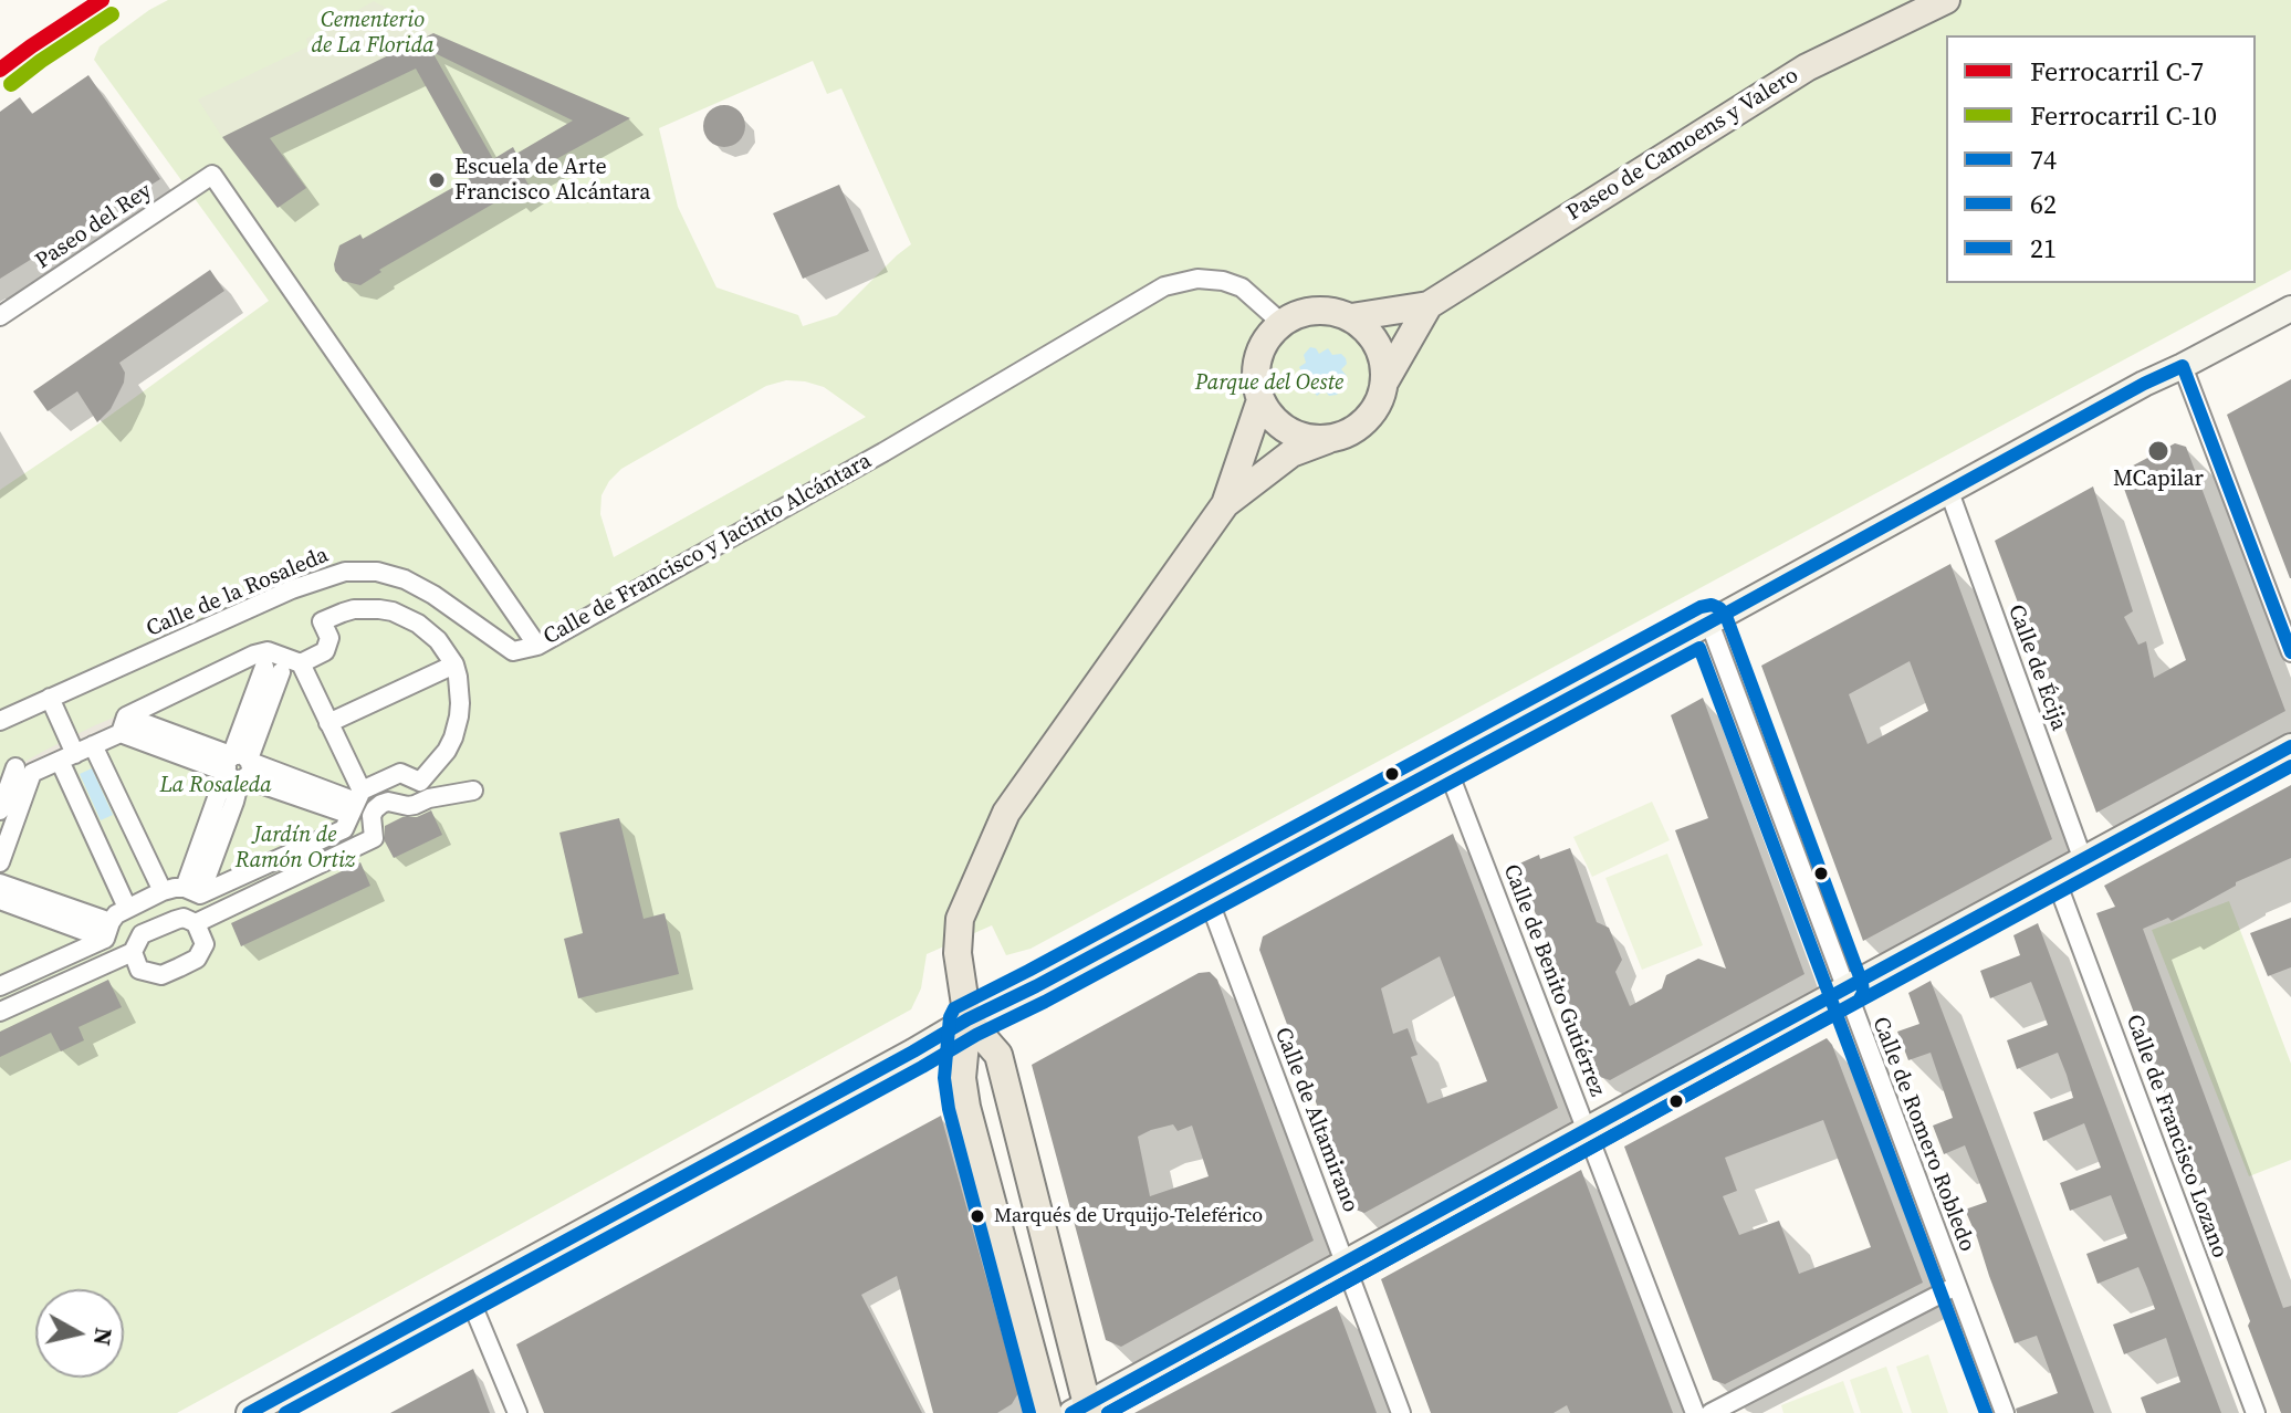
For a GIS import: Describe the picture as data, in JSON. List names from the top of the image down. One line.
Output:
{"streets":{"main road":["Paseo de Camoens y Valero"],"street":["Paseo del Rey","Calle de Francisco y Jacinto Alcántara","Calle de la Rosaleda","Calle de Écija","Calle de Benito Gutiérrez","Calle de Altamirano","Calle de Romero Robledo","Calle de Francisco Lozano"]},"crossings":[["Paseo del Rey","Calle de Francisco y Jacinto Alcántara"],["Calle de Francisco y Jacinto Alcántara","Calle de la Rosaleda"]],"parks":["Cementerio de La Florida","Parque del Oeste","La Rosaleda","Jardín de Ramón Ortiz"],"places":["Escuela de Arte Francisco Alcántara","MCapilar","Marqués de Urquijo-Teleférico"],"lines":["rail line C-7","rail line C-10","transit line 74","transit line 21","transit line 62"],"legend":["Ferrocarril C-7","Ferrocarril C-10","74","62","21"],"north":"right"}
